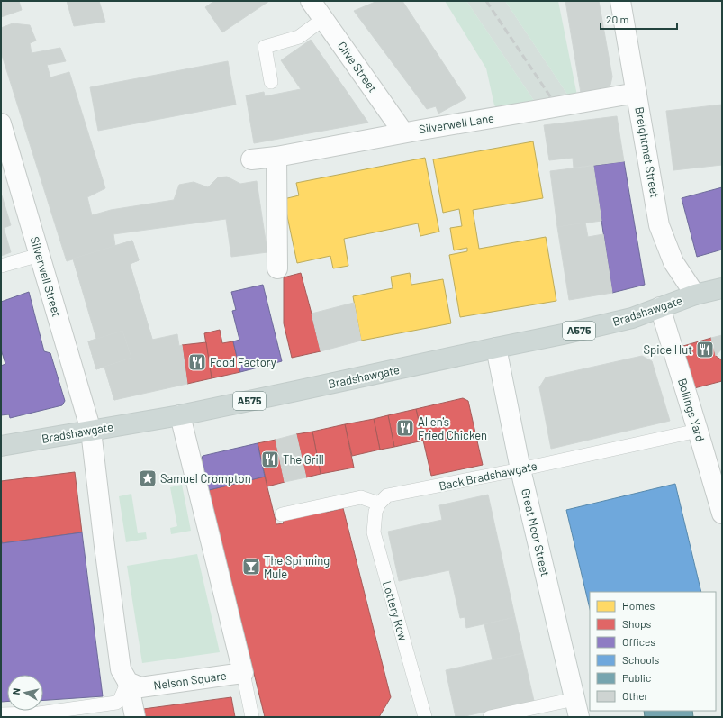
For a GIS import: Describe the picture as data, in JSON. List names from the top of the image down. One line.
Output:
{"streets":{"main road":["Bradshawgate","A575"],"street":["Clive Street","Silverwell Lane","Breightmet Street","Silverwell Street","Bollings Yard","Great Moor Street","Nelson Square"],"lane":["Back Bradshawgate","Lottery Row"]},"crossings":[["Clive Street","Silverwell Lane"],["Silverwell Lane","Breightmet Street"],["Breightmet Street","Bradshawgate"],["Silverwell Street","Bradshawgate"],["Bradshawgate","Bollings Yard"],["Bradshawgate","Great Moor Street"],["Bradshawgate","Nelson Square"],["Bollings Yard","Back Bradshawgate"],["Back Bradshawgate","Great Moor Street"],["Back Bradshawgate","Lottery Row"]],"places":{"restaurant":["Spice Hut","Food Factory","Allen's Fried Chicken","The Grill"],"place":["Samuel Crompton"],"bar":["The Spinning Mule"]},"legend":["Homes","Shops","Offices","Schools","Public","Other"],"scale_bar":"20 m","north":"left"}
